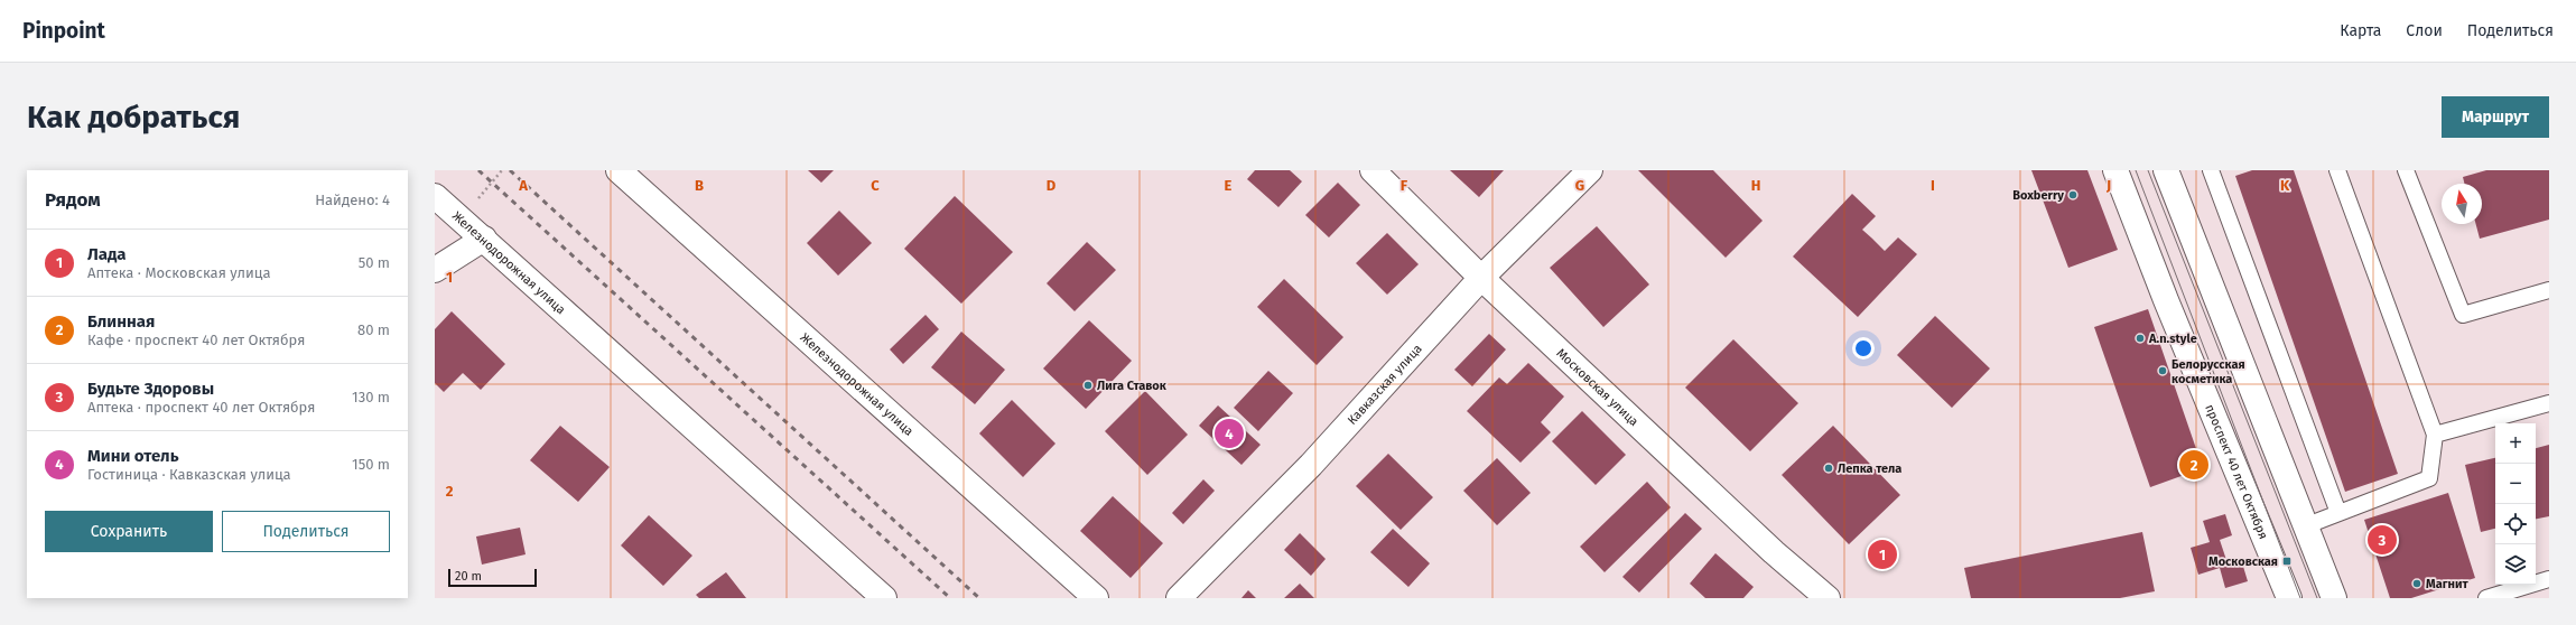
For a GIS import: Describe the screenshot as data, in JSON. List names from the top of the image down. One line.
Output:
{"streets":{"street":["Железнодорожная улица","Кавказская улица","Московская улица","проспект 40 лет Октября"]},"crossings":[["Кавказская улица","Московская улица"]],"places":{"other":["Boxberry","A.n.style","Белорусская косметика","Лига Ставок","Лепка тела","Магнит"],"transit":["Московская"]},"scale_bar":"20 m","north":"top","page":{"header":"Pinpoint","nav":["Карта","Слои","Поделиться"],"buttons":["Маршрут",["Сохранить","Поделиться"]],"title":"Как добраться","heading":["Рядом","Найдено: 4"],"list":[{"mark":"1","name":"Лада","note":"Аптека · Московская улица","value":"50 m"},{"mark":"2","name":"Блинная","note":"Кафе · проспект 40 лет Октября","value":"80 m"},{"mark":"3","name":"Будьте Здоровы","note":"Аптека · проспект 40 лет Октября","value":"130 m"},{"mark":"4","name":"Мини отель","note":"Гостиница · Кавказская улица","value":"150 m"}],"pins":["4","2","3","1"],"map_buttons":["+","−"],"scale":"20 m"},"grid":{"columns":["A","B","C","D","E","F","G","H","I","J","K"],"rows":["1","2"]}}
